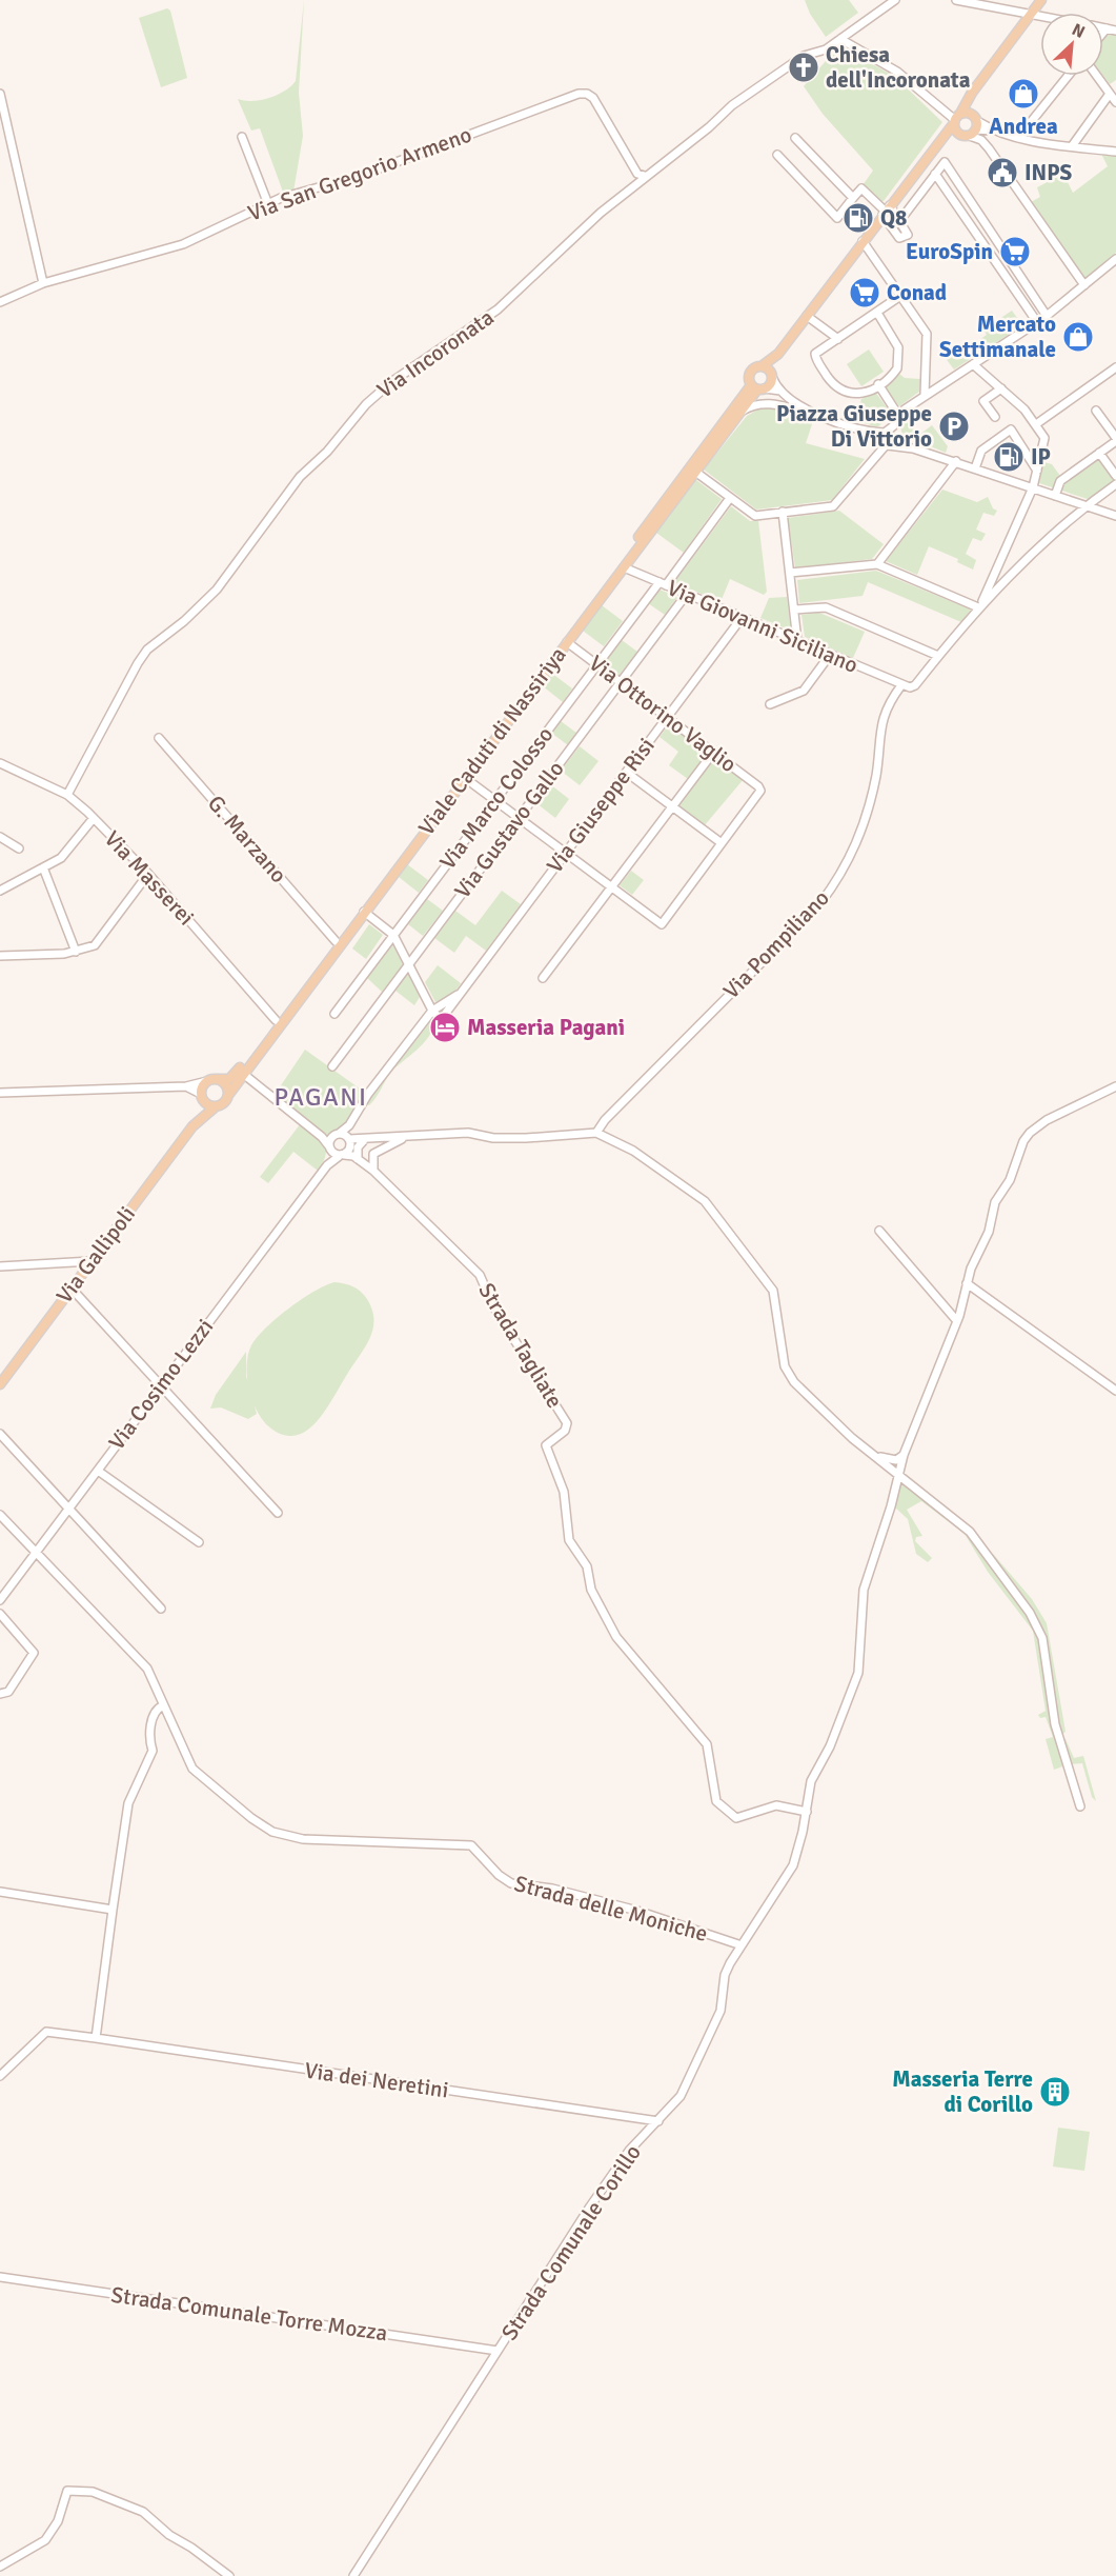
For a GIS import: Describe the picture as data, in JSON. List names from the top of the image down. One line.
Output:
{"streets":{"main road":["Viale Caduti di Nassiriya","Via Gallipoli"],"street":["Via San Gregorio Armeno","Via Incoronata","Via Giovanni Siciliano","Via Ottorino Vaglio","Via Marco Colosso","Via Giuseppe Risi","Via Gustavo Gallo","G. Marzano","Via Masserei","Via Pompiliano","Strada Tagliate","Via Cosimo Lezzi","Strada delle Moniche","Via dei Neretini","Strada Comunale Corillo","Strada Comunale Torre Mozza"]},"crossings":[["Via San Gregorio Armeno","Via Incoronata"],["Via Incoronata","Via Masserei"],["Via Giovanni Siciliano","Viale Caduti di Nassiriya"],["Via Giovanni Siciliano","Via Marco Colosso"],["Via Giovanni Siciliano","Via Giuseppe Risi"],["Via Giovanni Siciliano","Via Gustavo Gallo"],["Via Giovanni Siciliano","Via Pompiliano"],["Via Ottorino Vaglio","Viale Caduti di Nassiriya"],["Via Ottorino Vaglio","Via Marco Colosso"],["Via Ottorino Vaglio","Via Giuseppe Risi"],["Via Ottorino Vaglio","Via Gustavo Gallo"],["Viale Caduti di Nassiriya","G. Marzano"],["Viale Caduti di Nassiriya","Via Masserei"],["Viale Caduti di Nassiriya","Via Gallipoli"],["Via Giuseppe Risi","Strada Tagliate"],["Via Giuseppe Risi","Via Cosimo Lezzi"],["Strada Tagliate","Via Cosimo Lezzi"],["Strada Tagliate","Strada Comunale Corillo"],["Via Cosimo Lezzi","Strada delle Moniche"],["Strada delle Moniche","Strada Comunale Corillo"],["Via dei Neretini","Strada Comunale Corillo"],["Strada Comunale Corillo","Strada Comunale Torre Mozza"]],"districts":["PAGANI"],"places":{"church":["Chiesa dell'Incoronata"],"shop":["Andrea","Mercato Settimanale"],"public building":["INPS"],"fuel station":["Q8","IP"],"supermarket":["EuroSpin","Conad"],"parking":["Piazza Giuseppe Di Vittorio"],"hotel":["Masseria Pagani"],"building":["Masseria Terre di Corillo"]},"north":"top right"}
